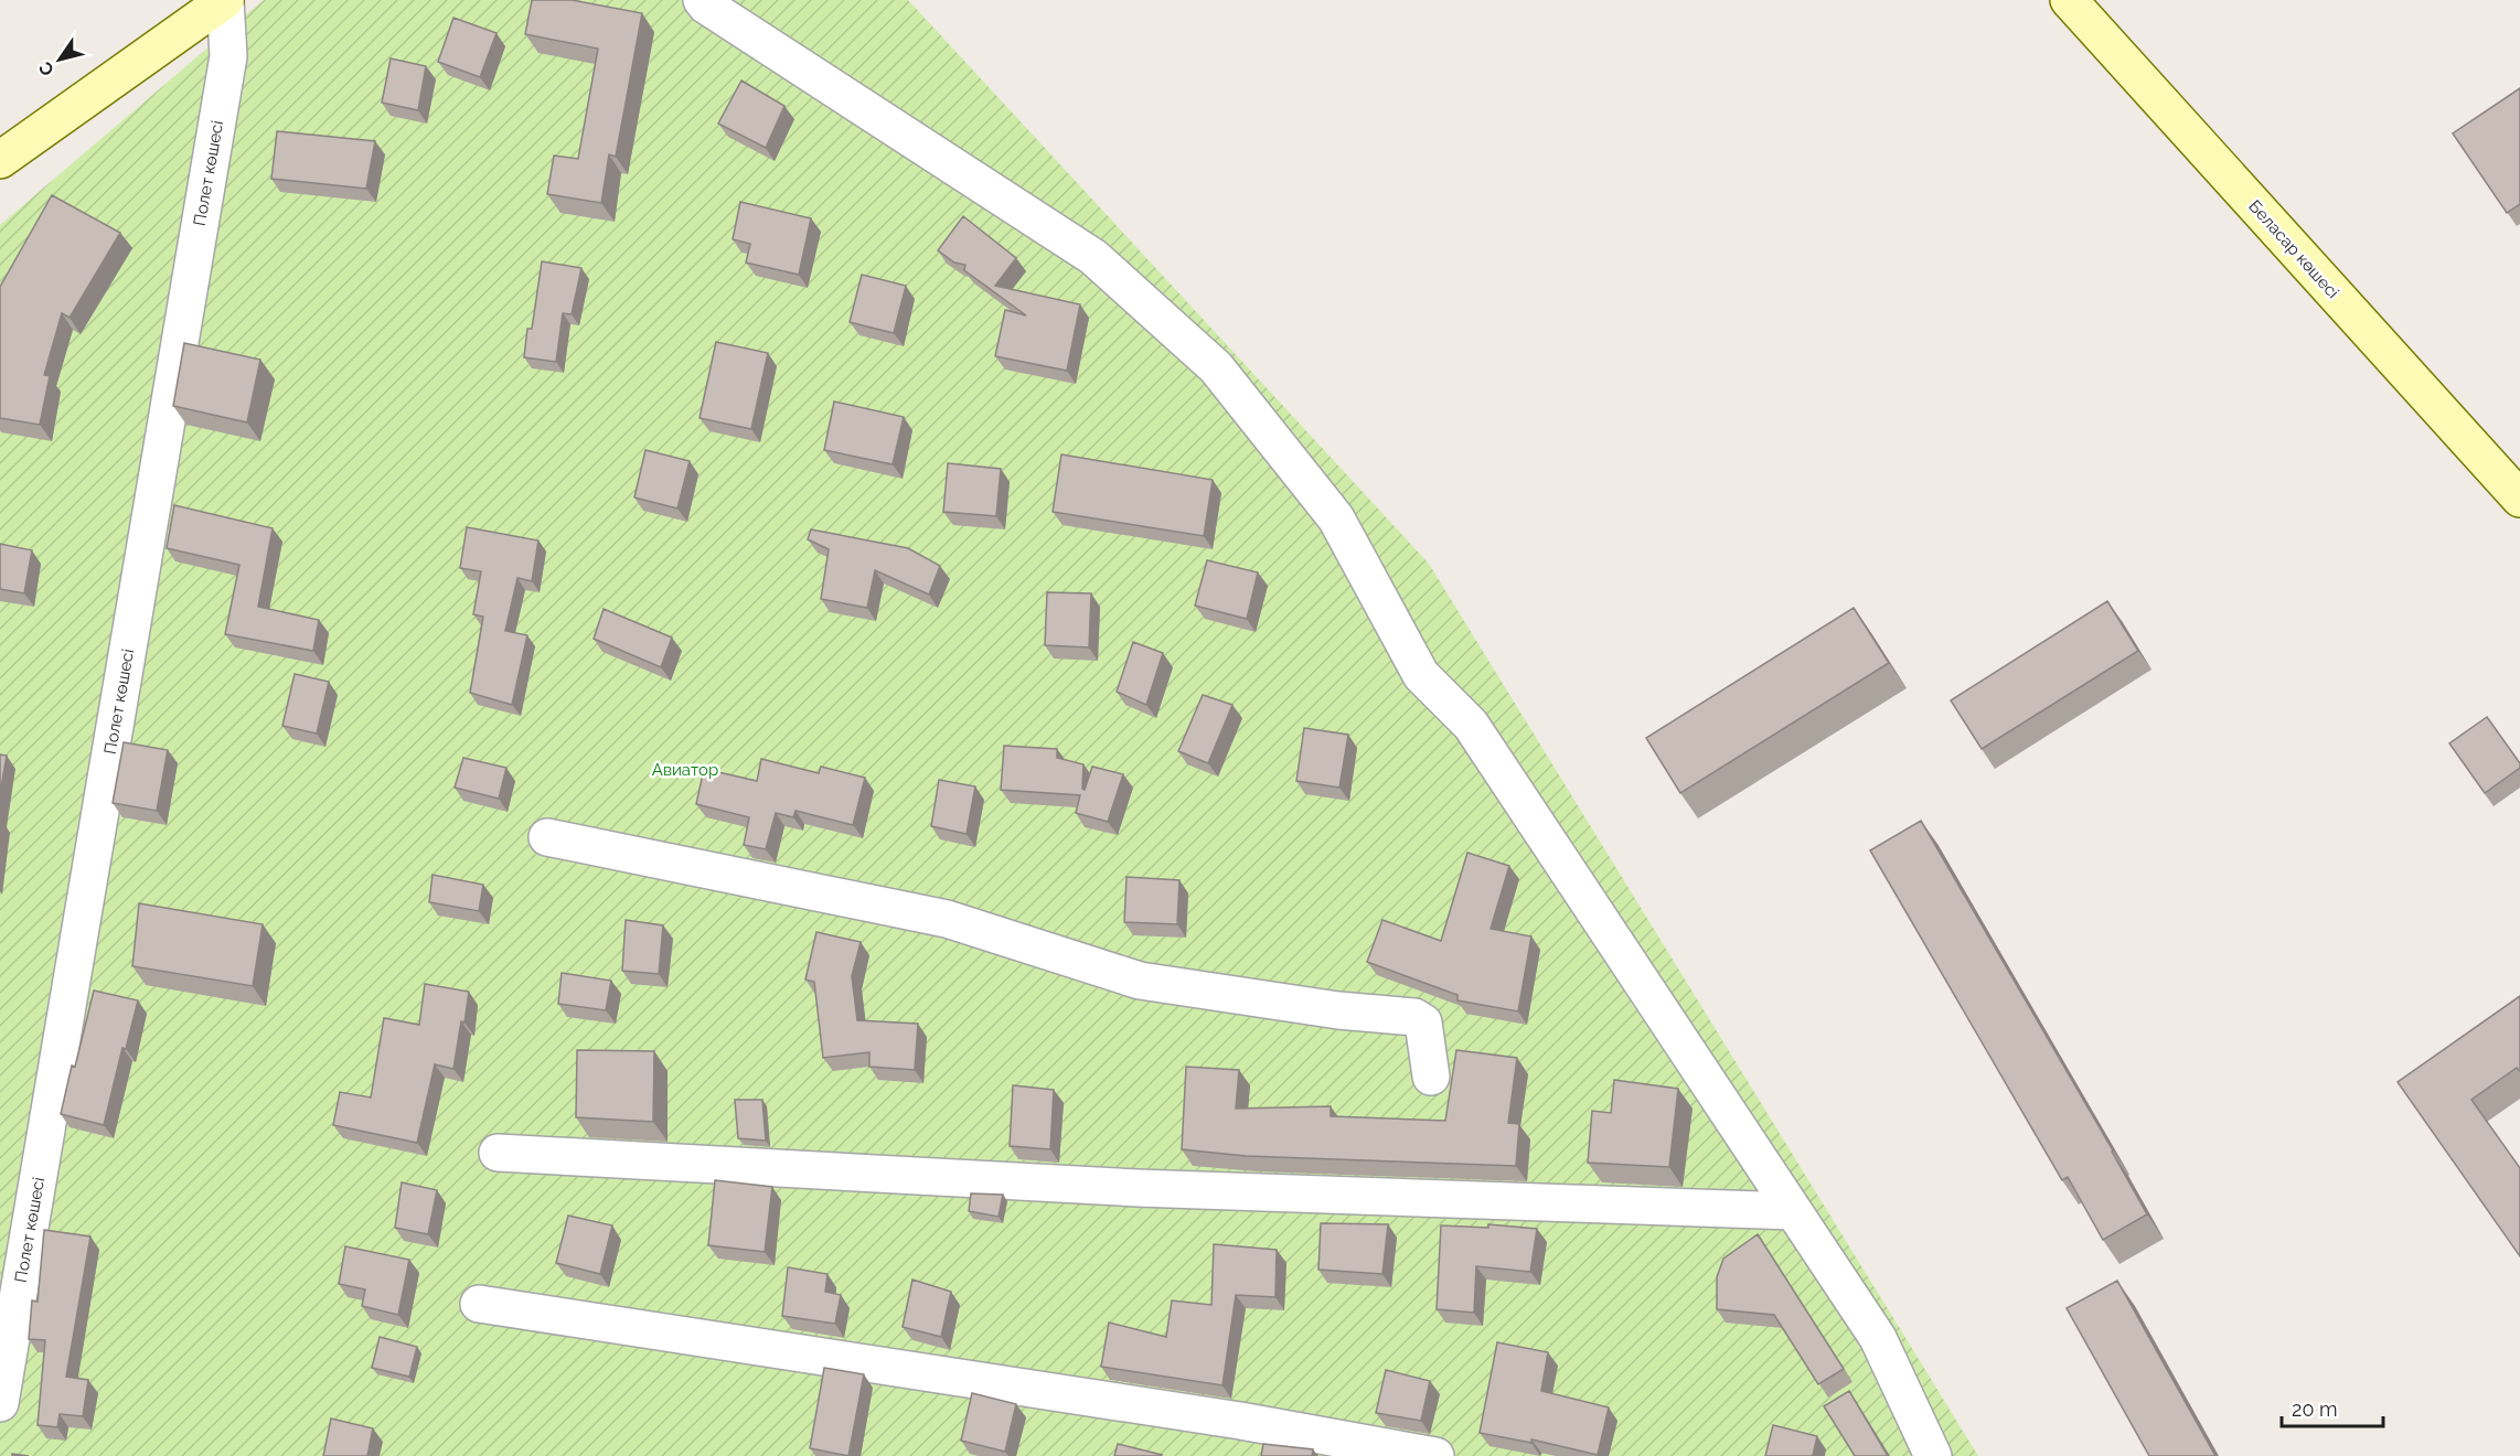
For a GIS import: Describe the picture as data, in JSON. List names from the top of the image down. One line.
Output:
{"streets":{"street":["Полет көшесі","Беласар көшесі"]},"parks":["Авиатор"],"scale_bar":"20 m","north":"bottom left"}
